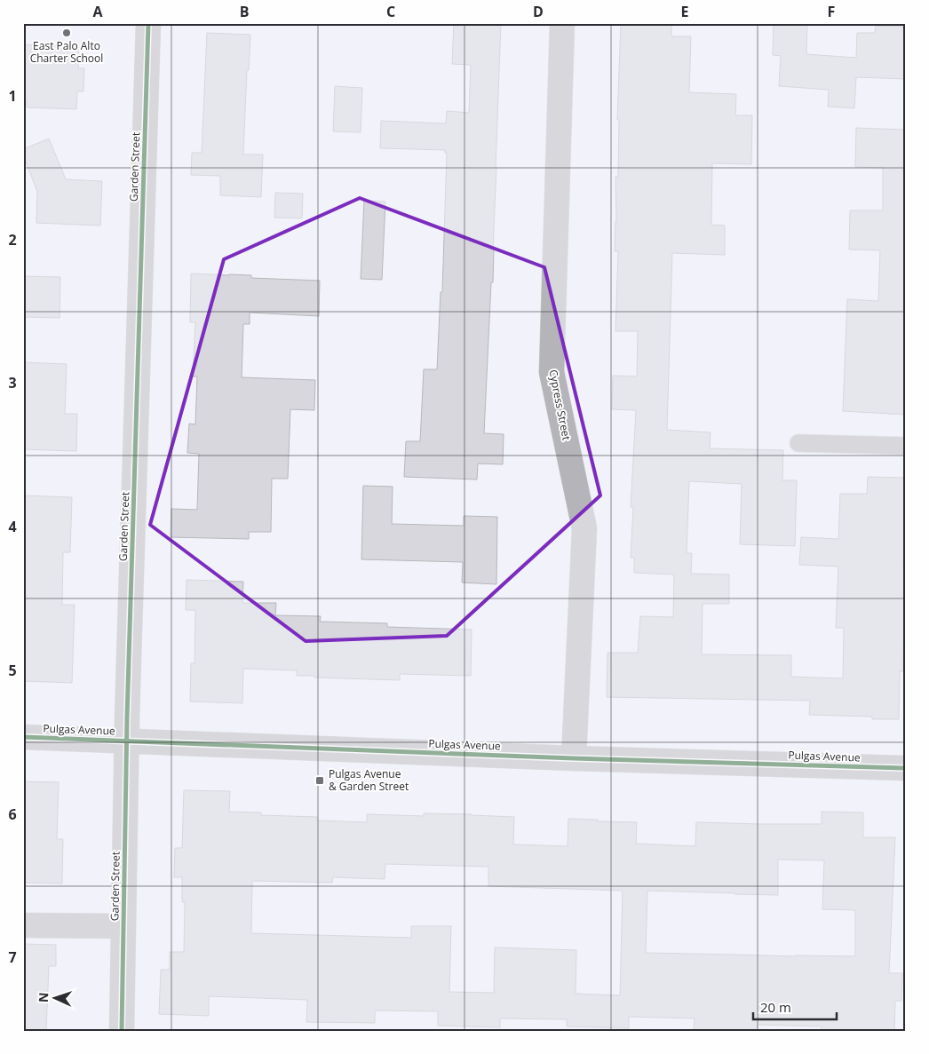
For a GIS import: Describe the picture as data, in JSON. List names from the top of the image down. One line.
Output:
{"streets":{"street":["Garden Street","Cypress Street","Pulgas Avenue"]},"crossings":[["Garden Street","Pulgas Avenue"],["Cypress Street","Pulgas Avenue"]],"places":{"other":["East Palo Alto Charter School"],"transit":["Pulgas Avenue & Garden Street"]},"scale_bar":"20 m","north":"left","grid":{"columns":["A","B","C","D","E","F"],"rows":["1","2","3","4","5","6","7"]}}
